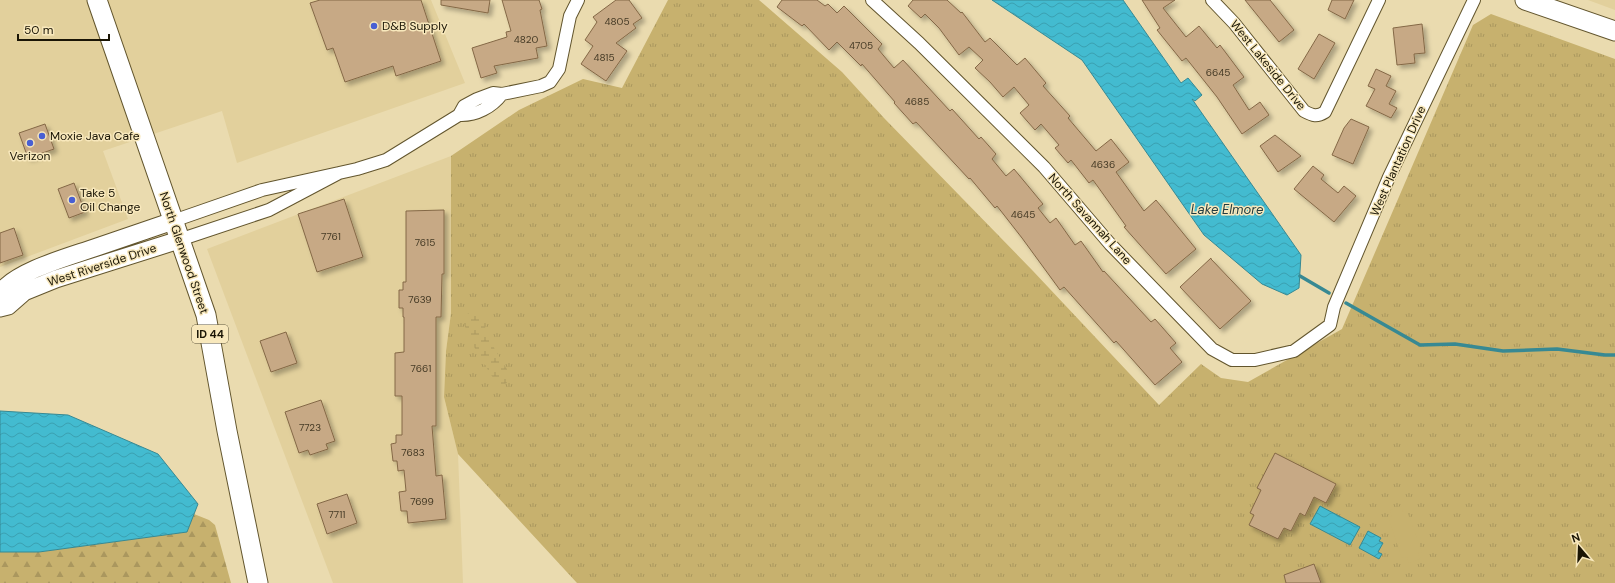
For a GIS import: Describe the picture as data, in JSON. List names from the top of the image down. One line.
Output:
{"streets":{"main road":["North Glenwood Street","ID 44"],"street":["West Lakeside Drive","West Plantation Drive","North Savannah Lane","West Riverside Drive"]},"crossings":[["West Plantation Drive","North Savannah Lane"],["North Glenwood Street","West Riverside Drive"]],"water":["Lake Elmore"],"places":["D&B Supply","Moxie Java Cafe","Verizon","Take 5 Oil Change"],"house_numbers":["4805","4820","4705","4815","6645","4685","4636","4645","7761","7615","7639","7661","7723","7683","7699","7711"],"scale_bar":"50 m","north":"top"}
